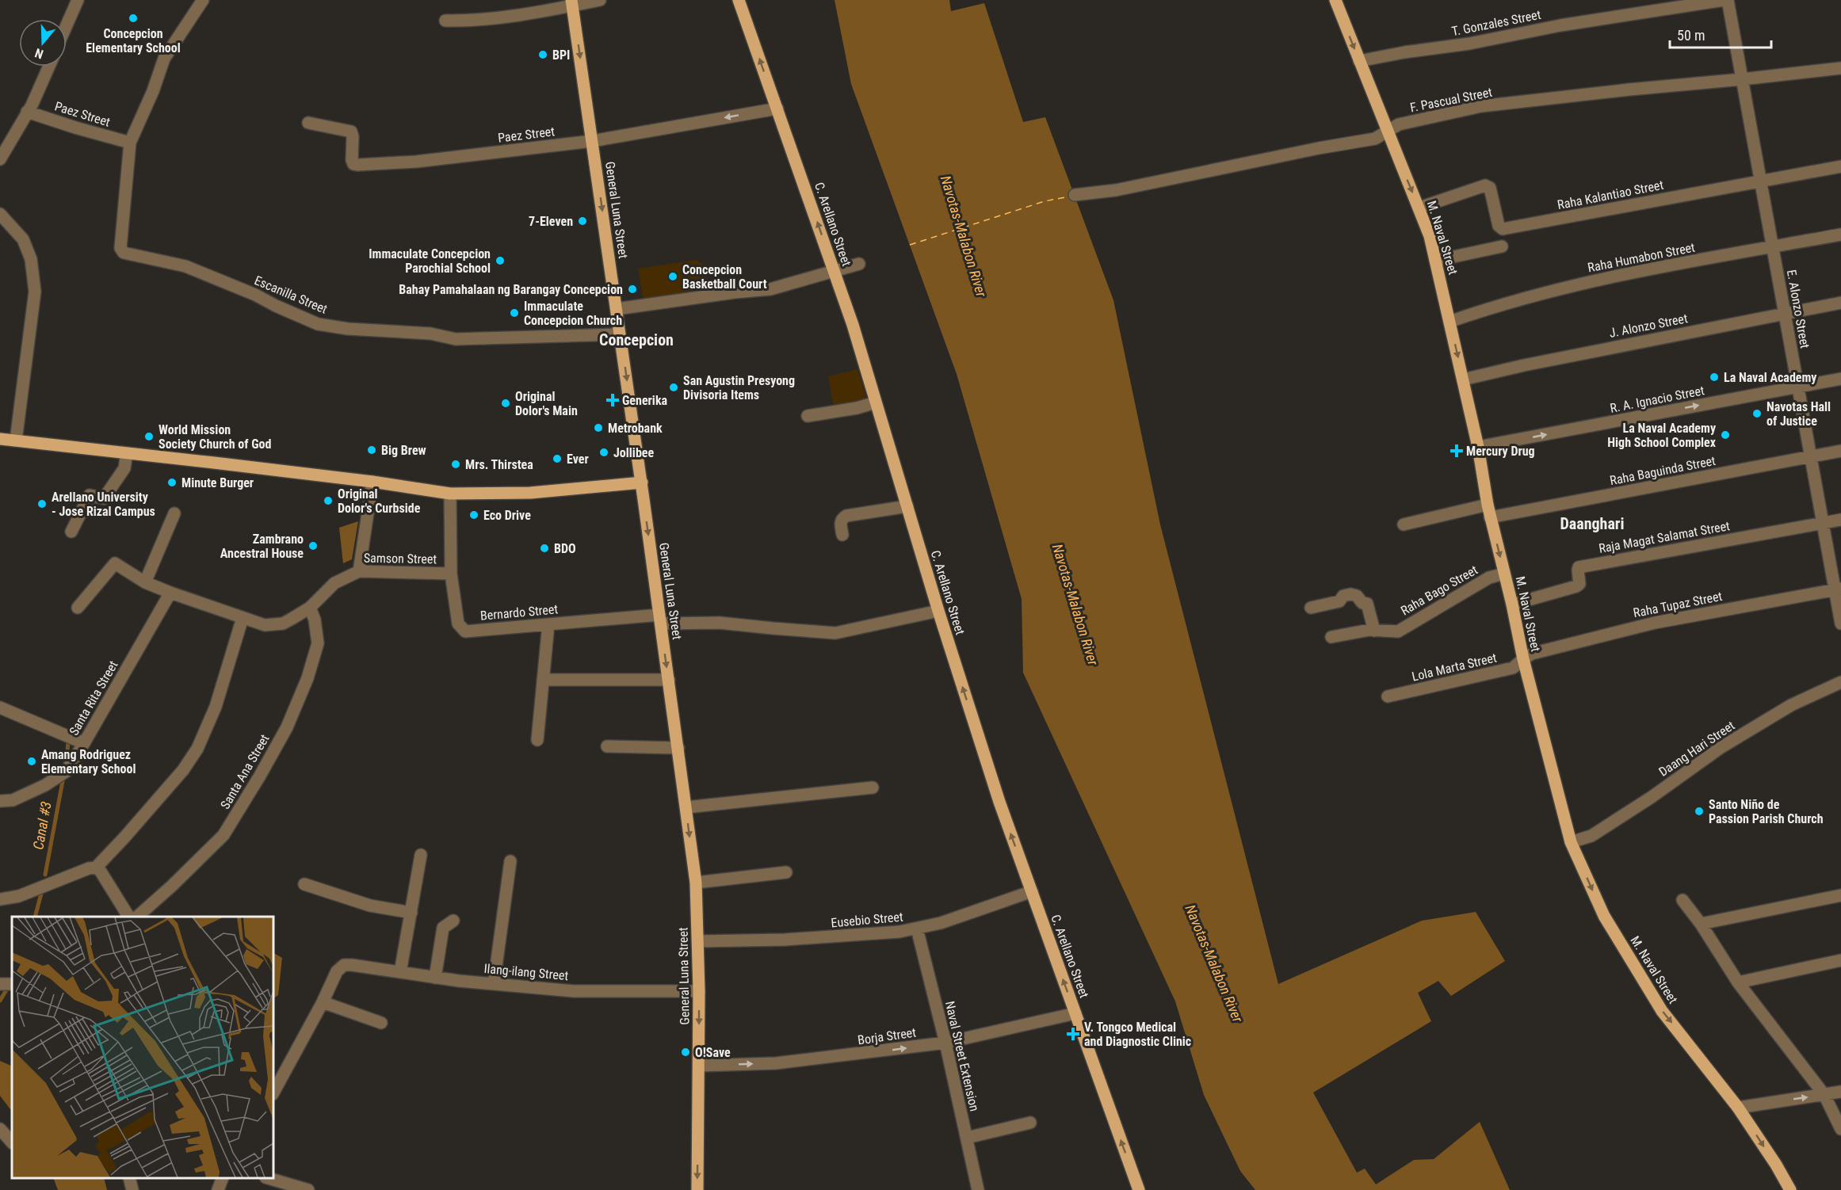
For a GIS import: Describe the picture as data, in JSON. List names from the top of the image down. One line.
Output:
{"streets":{"main road":["General Luna Street","C. Arellano Street","M. Naval Street"],"street":["T. Gonzales Street","F. Pascual Street","Paez Street","Raha Kalantiao Street","Raha Humabon Street","Escanilla Street","E. Alonzo Street","J. Alonzo Street","R. A. Ignacio Street","Raha Baguinda Street","Raja Magat Salamat Street","Samson Street","Raha Bago Street","Raha Tupaz Street","Bernardo Street","Lola Marta Street","Santa Rita Street","Daang Hari Street","Santa Ana Street","Eusebio Street","Ilang-ilang Street","Borja Street","Naval Street Extension"]},"crossings":[["T. Gonzales Street","M. Naval Street"],["F. Pascual Street","M. Naval Street"],["F. Pascual Street","E. Alonzo Street"],["Paez Street","General Luna Street"],["Paez Street","C. Arellano Street"],["Paez Street","Escanilla Street"],["Raha Kalantiao Street","M. Naval Street"],["Raha Kalantiao Street","E. Alonzo Street"],["General Luna Street","Escanilla Street"],["General Luna Street","Bernardo Street"],["General Luna Street","Eusebio Street"],["General Luna Street","Ilang-ilang Street"],["General Luna Street","Borja Street"],["C. Arellano Street","Eusebio Street"],["C. Arellano Street","Borja Street"],["M. Naval Street","Raha Humabon Street"],["M. Naval Street","J. Alonzo Street"],["M. Naval Street","R. A. Ignacio Street"],["M. Naval Street","Raha Baguinda Street"],["M. Naval Street","Raja Magat Salamat Street"],["M. Naval Street","Raha Bago Street"],["M. Naval Street","Raha Tupaz Street"],["M. Naval Street","Lola Marta Street"],["M. Naval Street","Daang Hari Street"],["Raha Humabon Street","E. Alonzo Street"],["E. Alonzo Street","J. Alonzo Street"],["E. Alonzo Street","R. A. Ignacio Street"],["E. Alonzo Street","Raha Baguinda Street"],["E. Alonzo Street","Raja Magat Salamat Street"],["E. Alonzo Street","Raha Tupaz Street"],["Samson Street","Bernardo Street"],["Samson Street","Santa Rita Street"],["Samson Street","Santa Ana Street"],["Raha Tupaz Street","Lola Marta Street"],["Eusebio Street","Naval Street Extension"],["Borja Street","Naval Street Extension"]],"one_way":["General Luna Street","C. Arellano Street","M. Naval Street","R. A. Ignacio Street","Borja Street"],"districts":["Concepcion","Daanghari"],"water":["Navotas-Malabon River","Canal #3"],"places":{"other":["Concepcion Elementary School","BPI","7-Eleven","Immaculate Concepcion Parochial School","Concepcion Basketball Court","Bahay Pamahalaan ng Barangay Concepcion","Immaculate Concepcion Church","La Naval Academy","San Agustin Presyong Divisoria Items","Original Dolor's Main","Navotas Hall of Justice","Metrobank","La Naval Academy High School Complex","World Mission Society Church of God","Big Brew","Jollibee","Ever","Mrs. Thirstea","Minute Burger","Original Dolor's Curbside","Arellano University - Jose Rizal Campus","Eco Drive","Zambrano Ancestral House","BDO","Amang Rodriguez Elementary School","Santo Niño de Passion Parish Church","O!Save"],"health":["Generika","Mercury Drug","V. Tongco Medical and Diagnostic Clinic"]},"scale_bar":"50 m","north":"bottom"}
